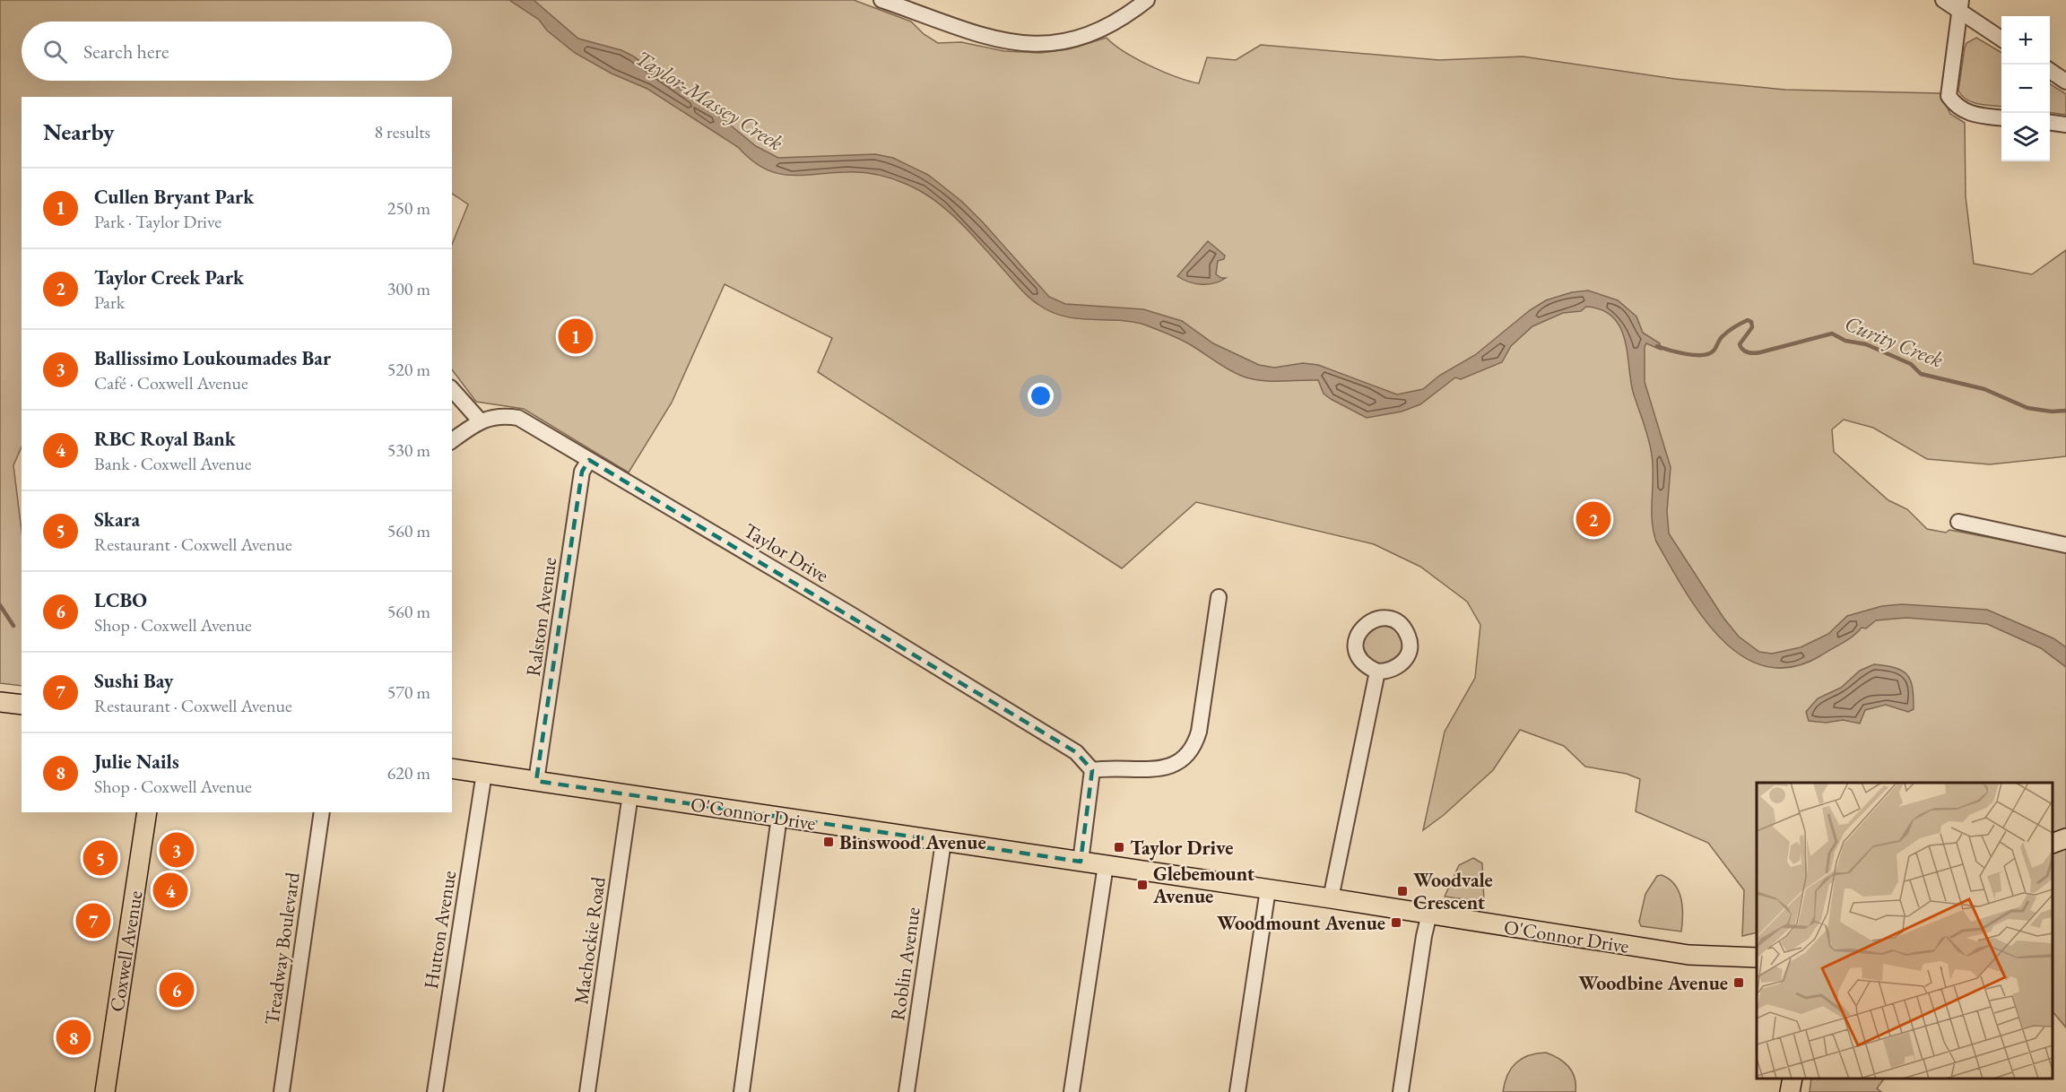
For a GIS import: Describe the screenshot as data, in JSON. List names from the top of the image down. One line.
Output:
{"streets":{"main road":["O'Connor Drive","Coxwell Avenue"],"street":["Taylor Drive","Ralston Avenue","Hutton Avenue","Machockie Road","Treadway Boulevard","Roblin Avenue"]},"crossings":[["Taylor Drive","Ralston Avenue"],["Ralston Avenue","O'Connor Drive"],["O'Connor Drive","Hutton Avenue"],["O'Connor Drive","Machockie Road"],["O'Connor Drive","Roblin Avenue"]],"water":["Taylor-Massey Creek","Curity Creek"],"places":{"transit":["Binswood Avenue","Taylor Drive","Glebemount Avenue","Woodvale Crescent","Woodmount Avenue","Woodbine Avenue"]},"page":{"map_buttons":["+","−"],"search":"Search here","heading":["Nearby","8 results"],"list":[{"mark":"1","name":"Cullen Bryant Park","note":"Park · Taylor Drive","value":"250 m"},{"mark":"2","name":"Taylor Creek Park","note":"Park","value":"300 m"},{"mark":"3","name":"Ballissimo Loukoumades Bar","note":"Café · Coxwell Avenue","value":"520 m"},{"mark":"4","name":"RBC Royal Bank","note":"Bank · Coxwell Avenue","value":"530 m"},{"mark":"5","name":"Skara","note":"Restaurant · Coxwell Avenue","value":"560 m"},{"mark":"6","name":"LCBO","note":"Shop · Coxwell Avenue","value":"560 m"},{"mark":"7","name":"Sushi Bay","note":"Restaurant · Coxwell Avenue","value":"570 m"},{"mark":"8","name":"Julie Nails","note":"Shop · Coxwell Avenue","value":"620 m"}],"pins":["1","2","3","5","4","7","6","8"]}}
